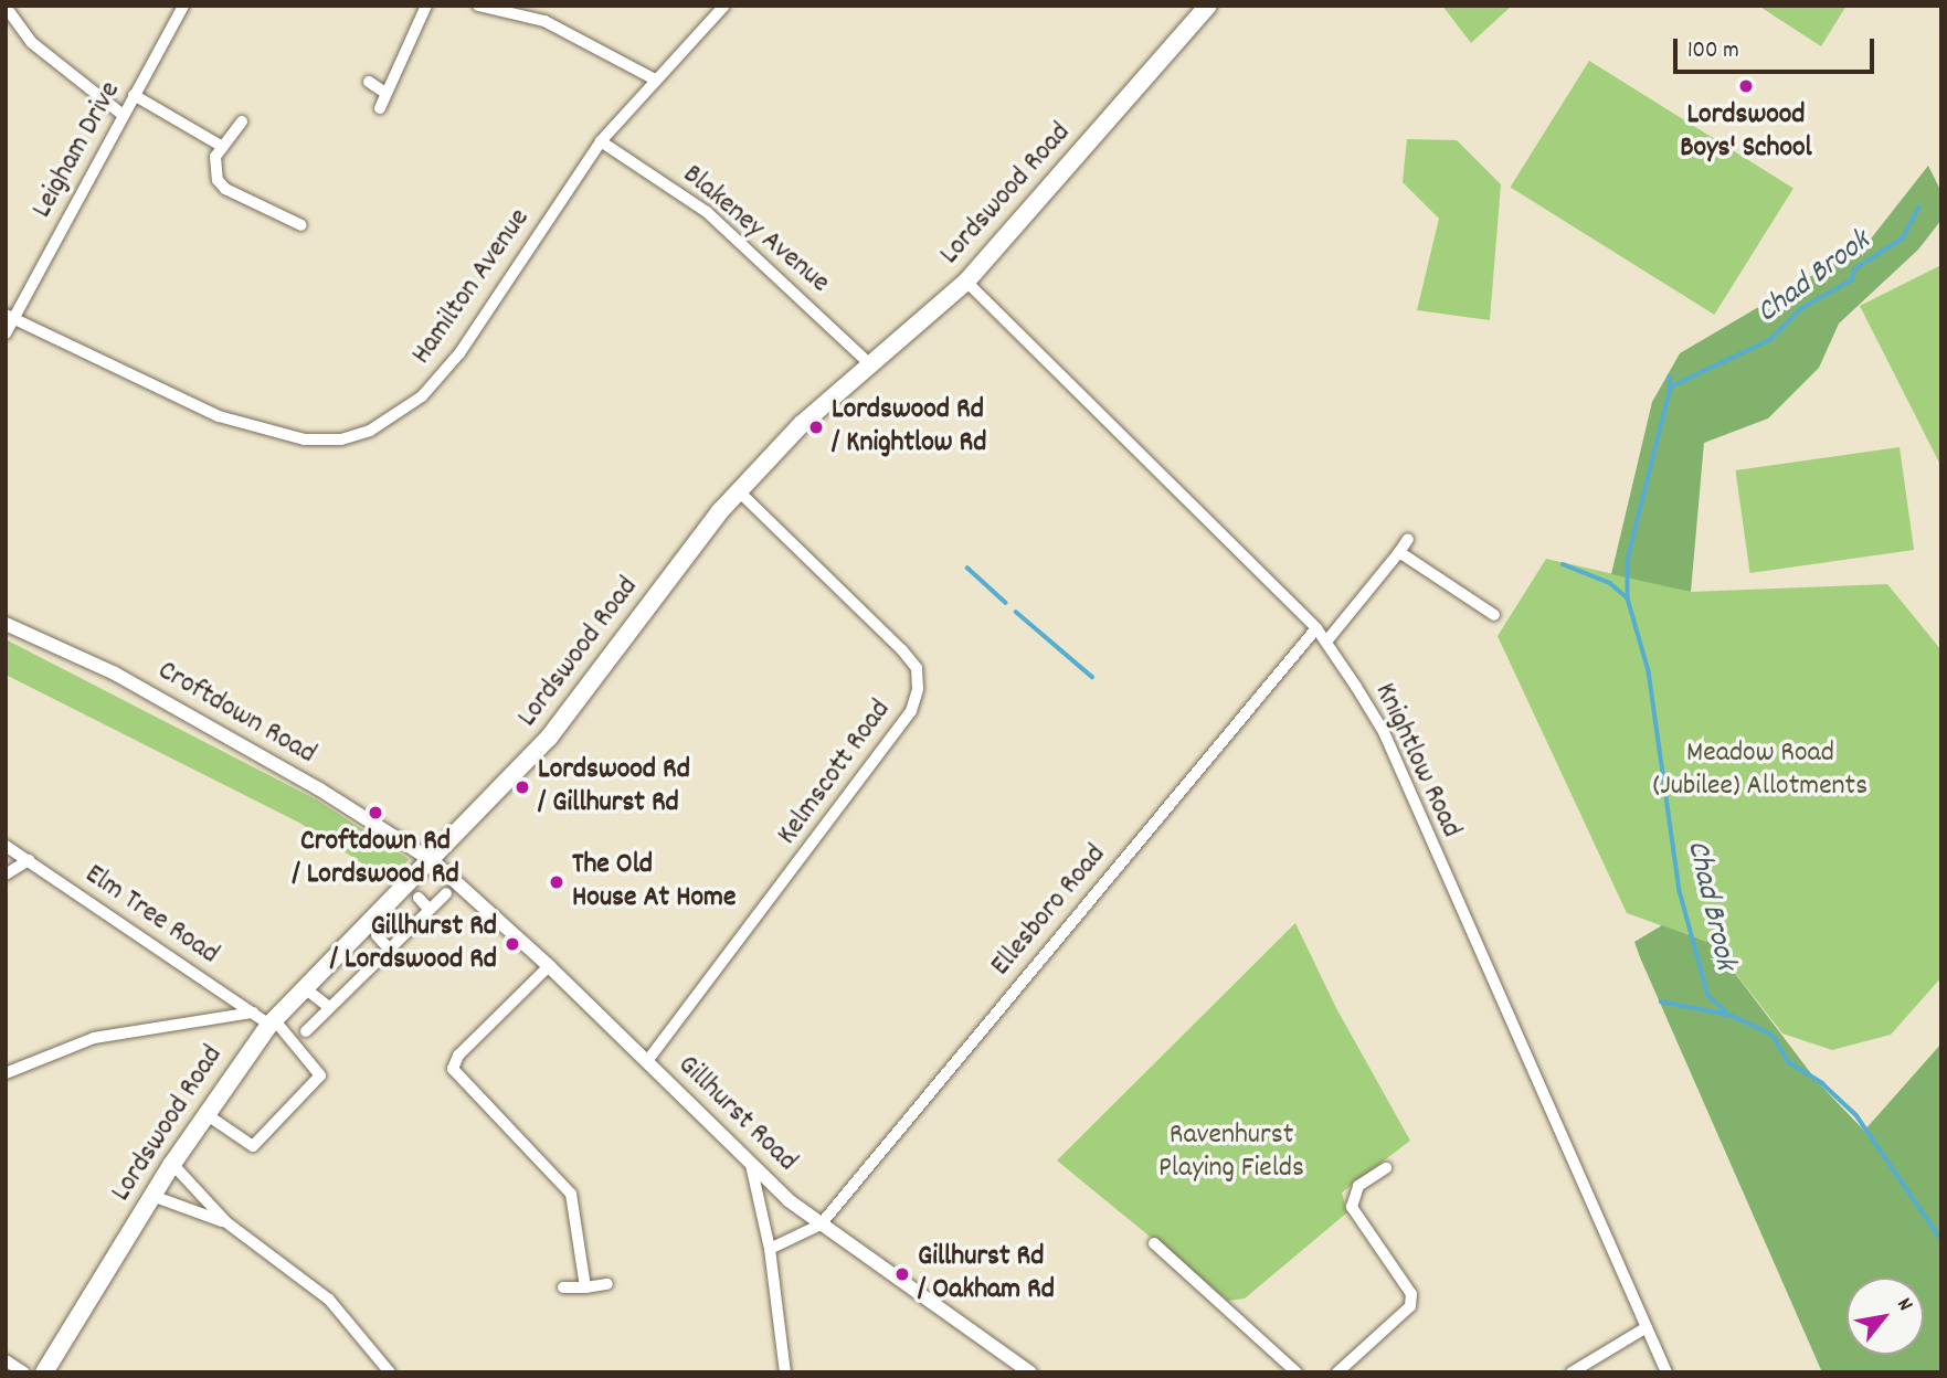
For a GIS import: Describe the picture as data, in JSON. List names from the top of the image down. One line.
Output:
{"streets":{"main road":["Lordswood Road"],"street":["Leigham Drive","Blakeney Avenue","Hamilton Avenue","Croftdown Road","Knightlow Road","Kelmscott Road","Ellesboro Road","Elm Tree Road","Gillhurst Road"]},"crossings":[["Leigham Drive","Hamilton Avenue"],["Lordswood Road","Blakeney Avenue"],["Lordswood Road","Croftdown Road"],["Lordswood Road","Knightlow Road"],["Lordswood Road","Kelmscott Road"],["Lordswood Road","Elm Tree Road"],["Lordswood Road","Gillhurst Road"],["Blakeney Avenue","Hamilton Avenue"],["Croftdown Road","Gillhurst Road"],["Knightlow Road","Ellesboro Road"],["Kelmscott Road","Gillhurst Road"],["Ellesboro Road","Gillhurst Road"]],"water":["Chad Brook"],"parks":["Meadow Road (Jubilee) Allotments","Ravenhurst Playing Fields"],"places":["Lordswood Boys' School","Lordswood Rd / Knightlow Rd","Lordswood Rd / Gillhurst Rd","Croftdown Rd / Lordswood Rd","The Old House At Home","Gillhurst Rd / Lordswood Rd","Gillhurst Rd / Oakham Rd"],"scale_bar":"100 m","north":"top right"}
